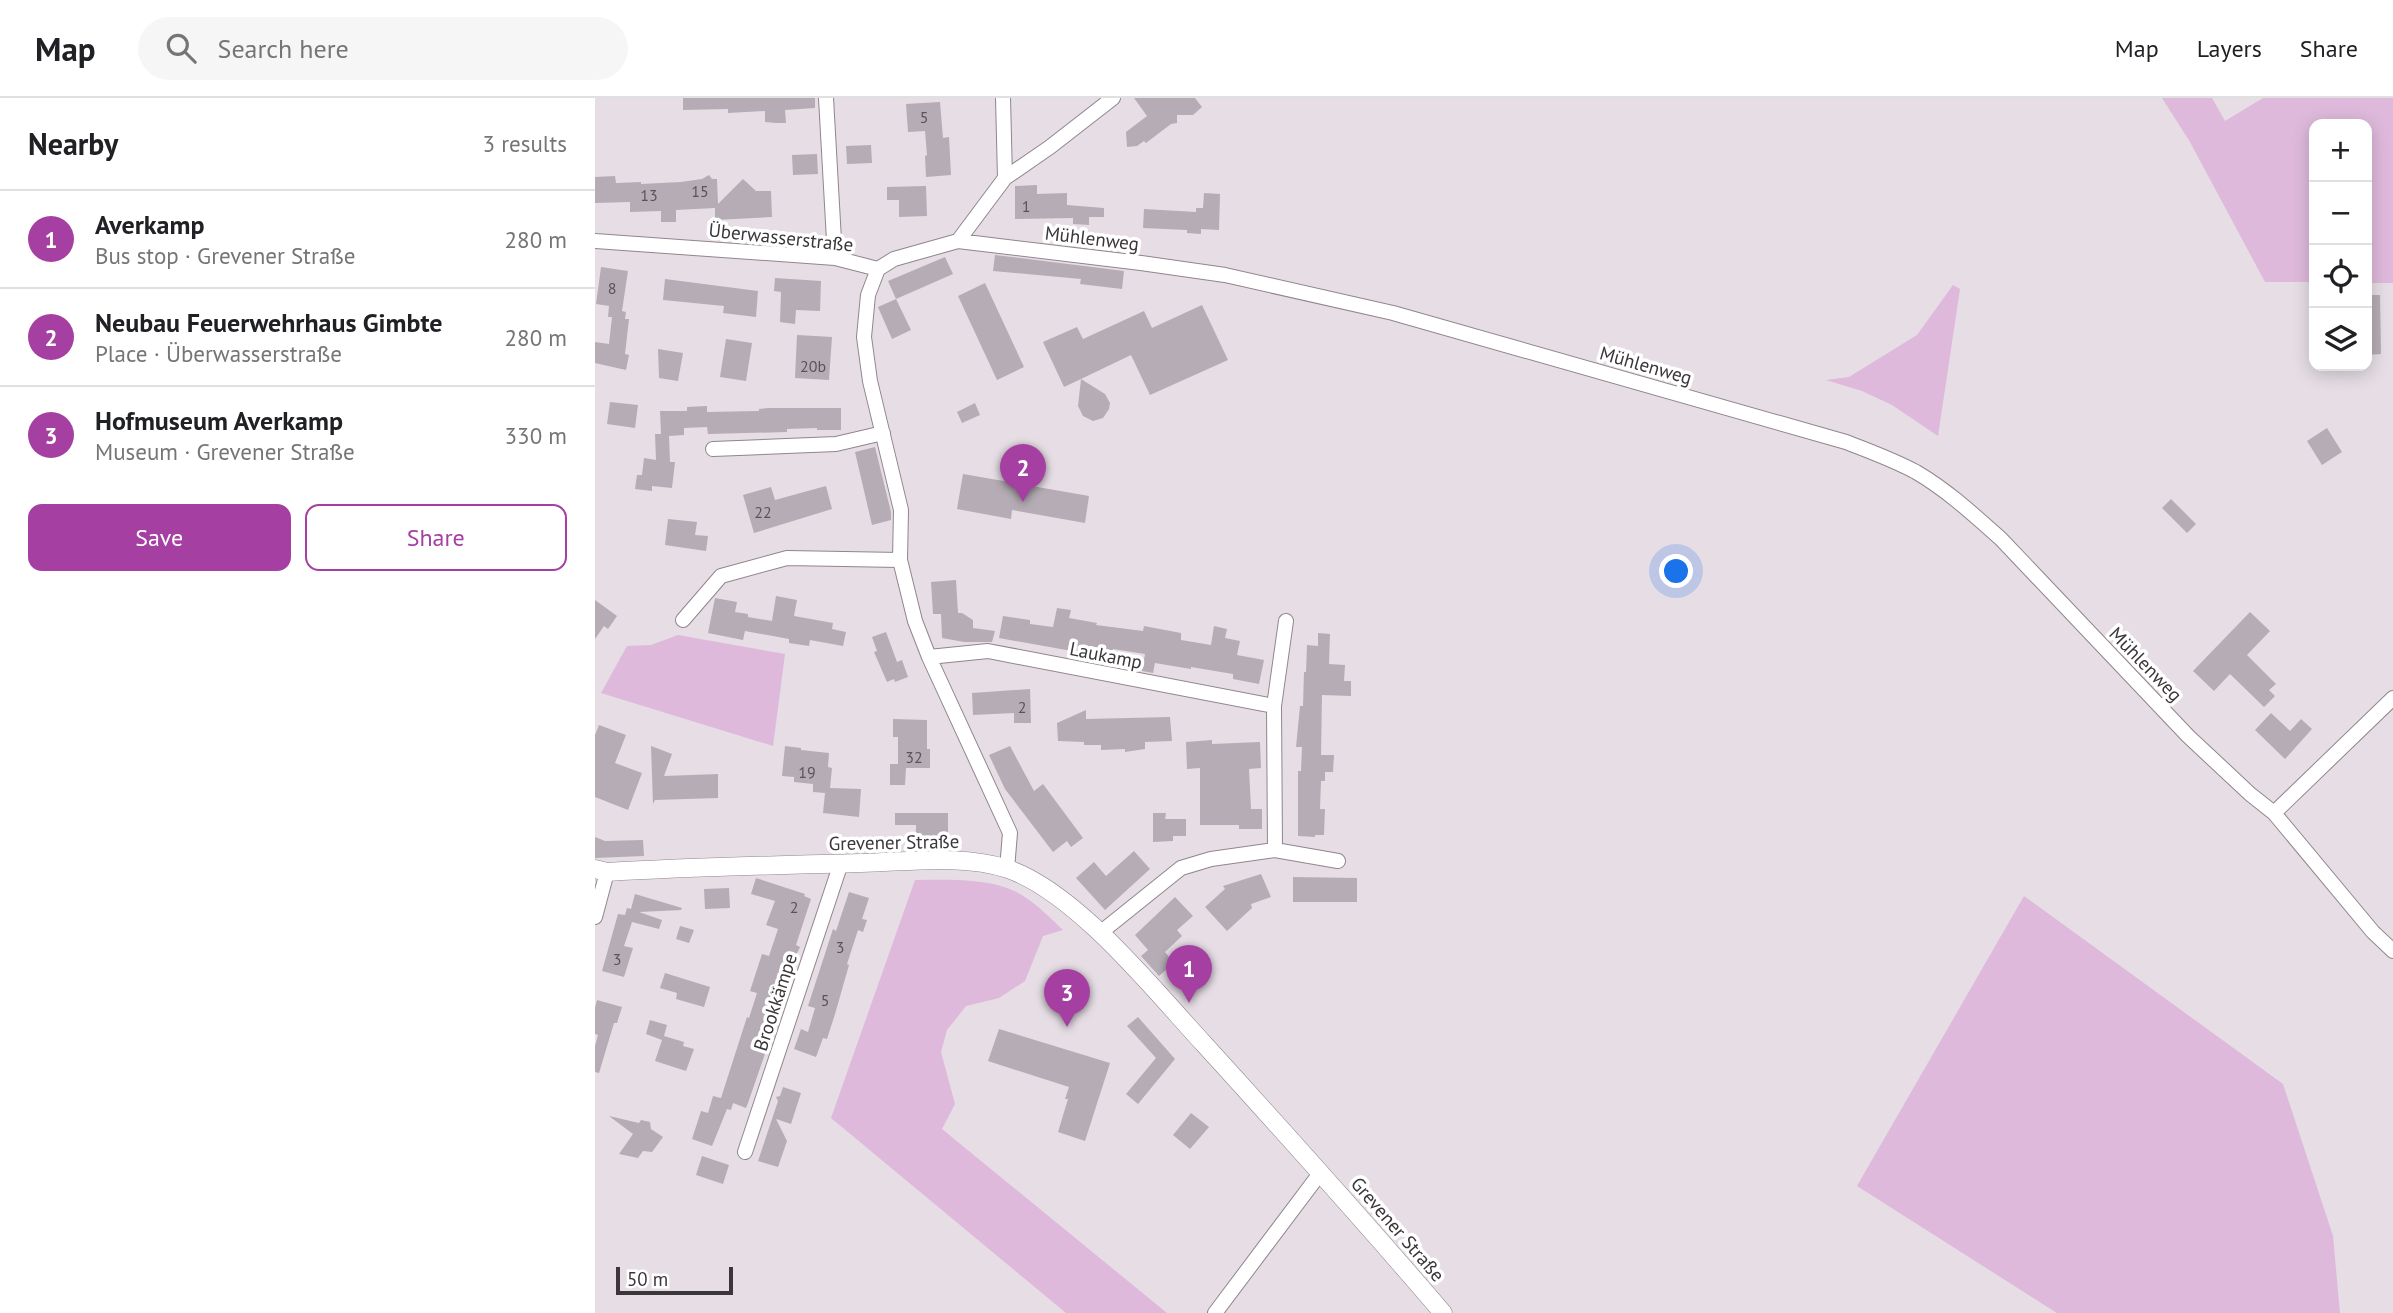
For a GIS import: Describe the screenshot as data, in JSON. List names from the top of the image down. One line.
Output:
{"streets":{"street":["Überwasserstraße","Mühlenweg","Laukamp","Grevener Straße","Brookkämpe"]},"crossings":[["Überwasserstraße","Mühlenweg"],["Überwasserstraße","Laukamp"],["Überwasserstraße","Grevener Straße"],["Grevener Straße","Brookkämpe"]],"house_numbers":["5","15","13","1","8","20b","22","2","32","19","2","3","3","5"],"scale_bar":"50 m","page":{"header":"Map","search":"Search here","nav":["Map","Layers","Share"],"heading":["Nearby","3 results"],"map_buttons":["+","−"],"list":[{"mark":"1","name":"Averkamp","note":"Bus stop · Grevener Straße","value":"280 m"},{"mark":"2","name":"Neubau Feuerwehrhaus Gimbte","note":"Place · Überwasserstraße","value":"280 m"},{"mark":"3","name":"Hofmuseum Averkamp","note":"Museum · Grevener Straße","value":"330 m"}],"pins":["2","1","3"],"buttons":["Save","Share"],"scale":"50 m"}}
